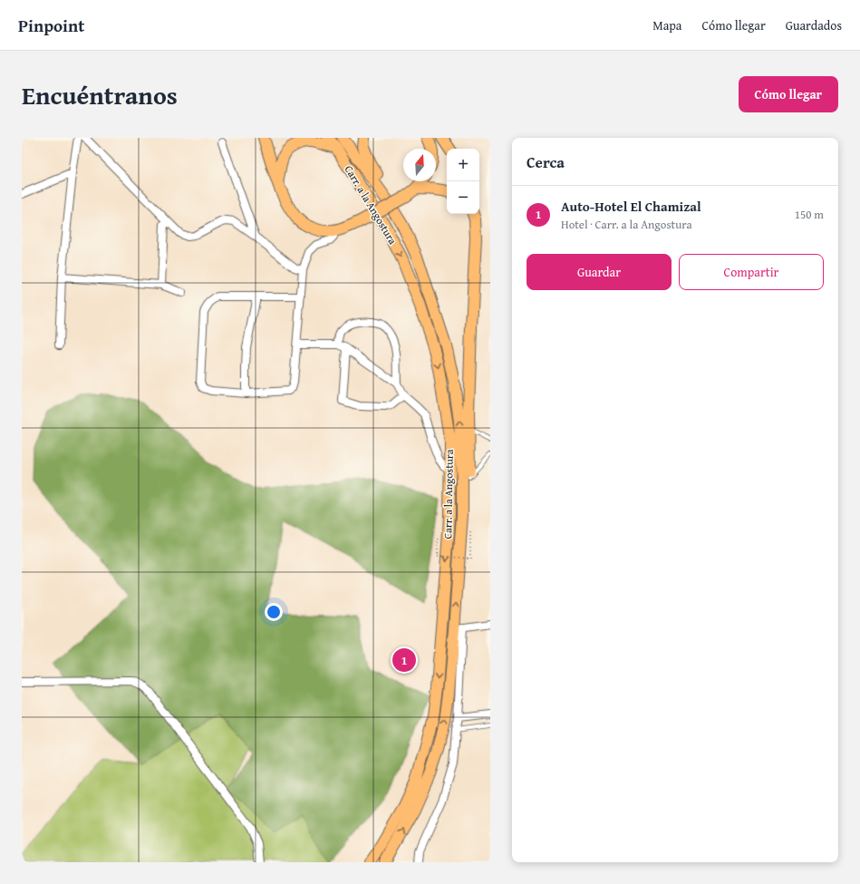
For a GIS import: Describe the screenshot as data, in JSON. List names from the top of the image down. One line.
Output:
{"streets":{"main road":["Carr. a la Angostura"]},"north":"top","page":{"header":"Pinpoint","nav":["Mapa","Cómo llegar","Guardados"],"title":"Encuéntranos","buttons":["Cómo llegar",["Guardar","Compartir"]],"heading":"Cerca","map_buttons":["+","−"],"list":[{"mark":"1","name":"Auto-Hotel El Chamizal","note":"Hotel · Carr. a la Angostura","value":"150 m"}],"pins":"1"}}
